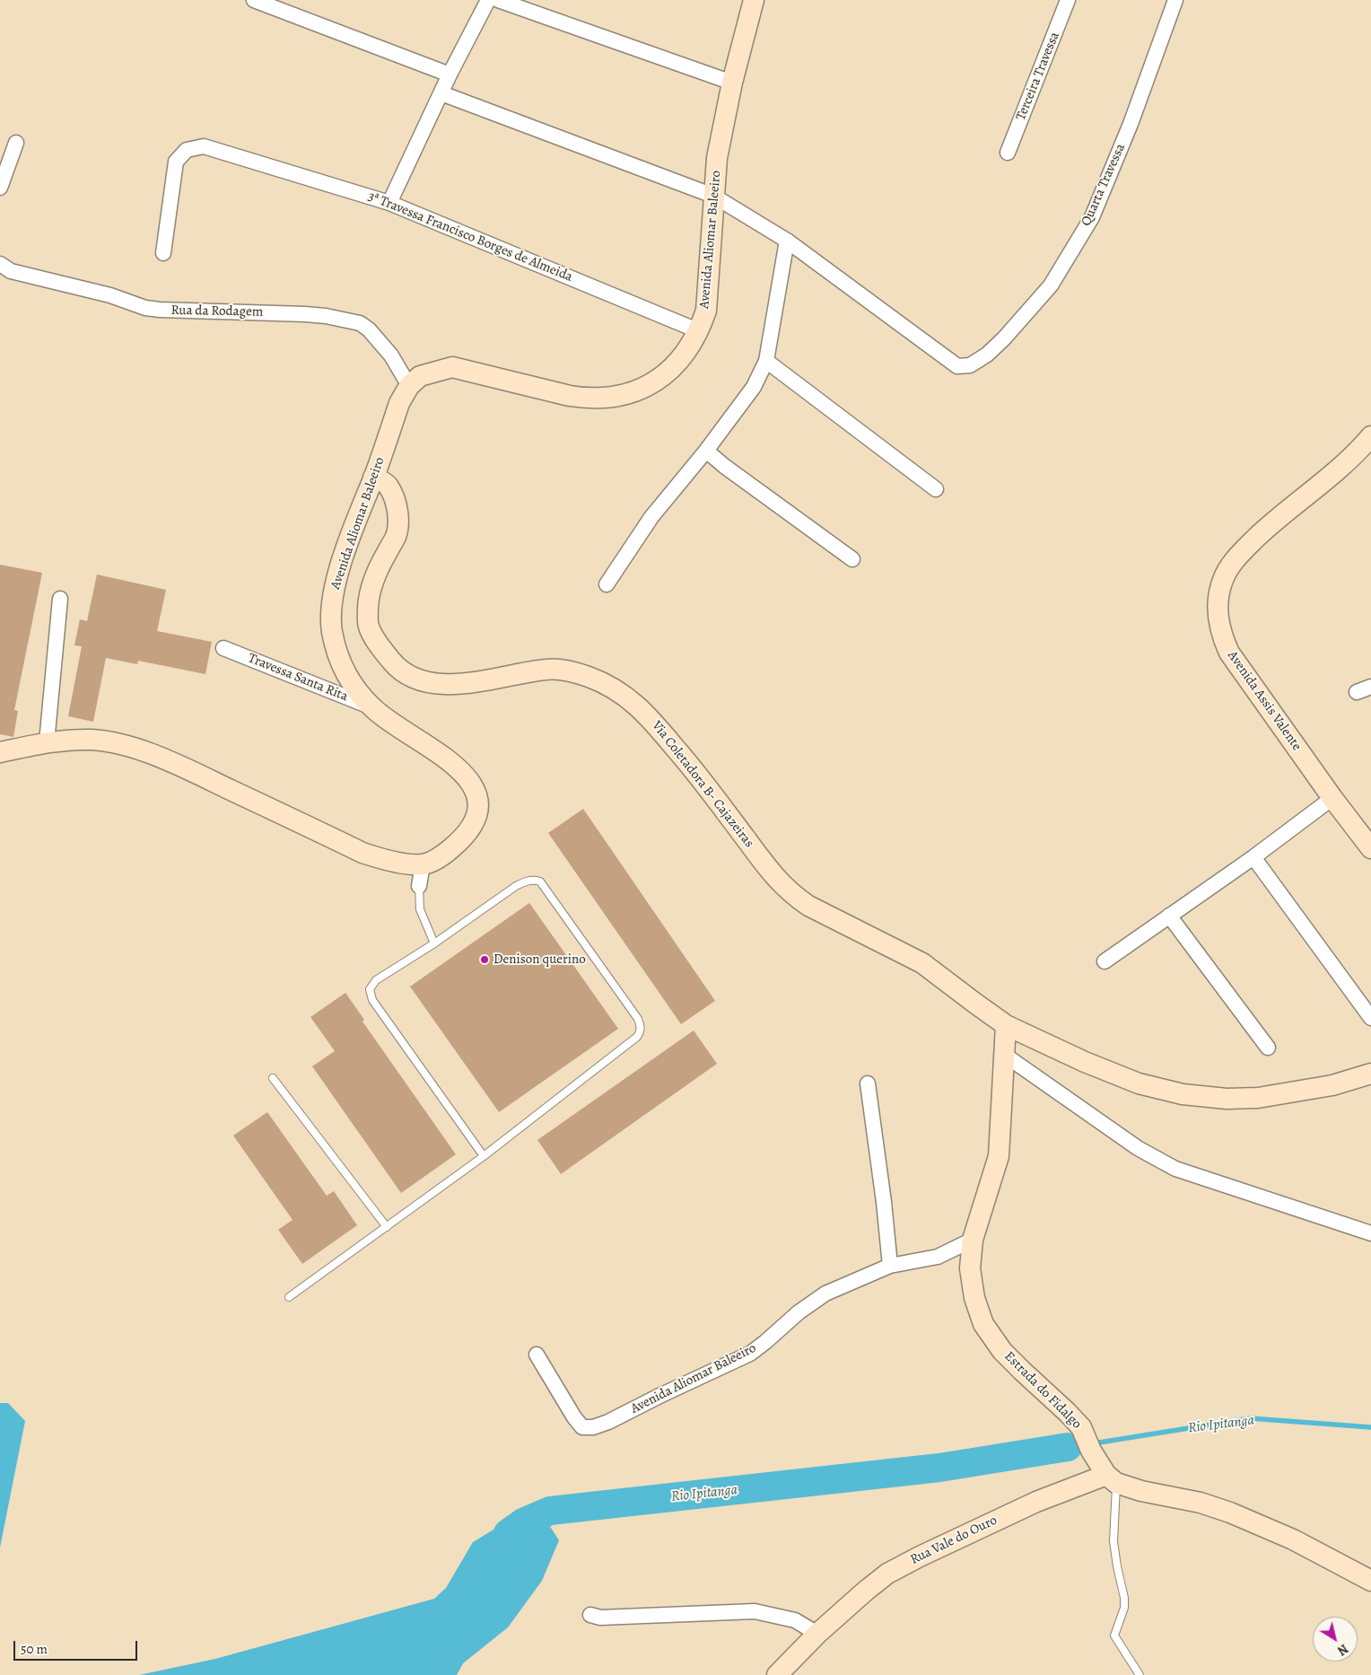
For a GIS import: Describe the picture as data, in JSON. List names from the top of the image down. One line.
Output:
{"streets":{"main road":["Avenida Aliomar Baleeiro","Avenida Assis Valente","Via Coletadora B- Cajazeiras","Estrada do Fidalgo","Rua Vale do Ouro"],"street":["Terceira Travessa","Quarta Travessa","3ª Travessa Francisco Borges de Almeida","Rua da Rodagem","Travessa Santa Rita"]},"crossings":[["3ª Travessa Francisco Borges de Almeida","Avenida Aliomar Baleeiro"],["Avenida Aliomar Baleeiro","Rua da Rodagem"],["Avenida Aliomar Baleeiro","Travessa Santa Rita"],["Avenida Aliomar Baleeiro","Via Coletadora B- Cajazeiras"],["Avenida Aliomar Baleeiro","Estrada do Fidalgo"],["Via Coletadora B- Cajazeiras","Estrada do Fidalgo"],["Estrada do Fidalgo","Rua Vale do Ouro"]],"water":["Rio Ipitanga"],"places":["Denison querino"],"scale_bar":"50 m","north":"bottom right"}
